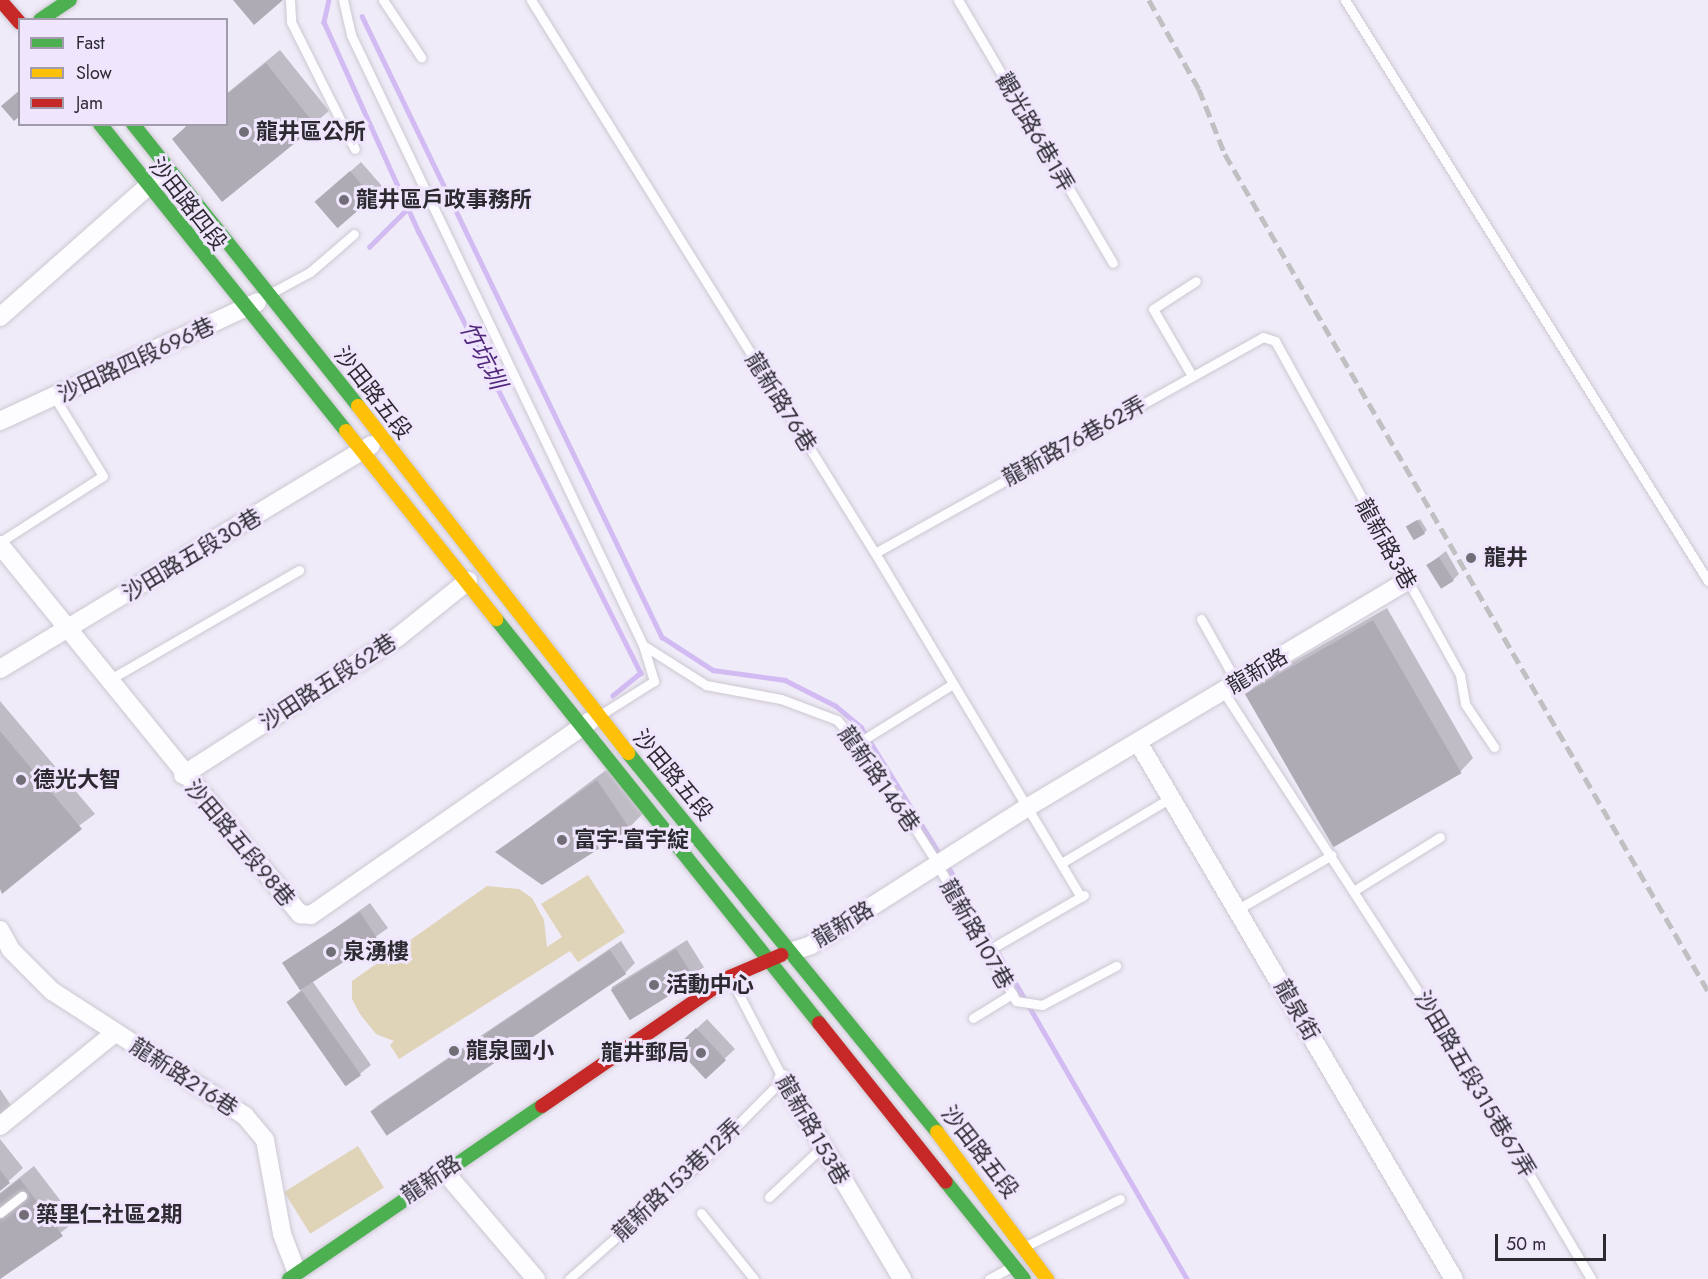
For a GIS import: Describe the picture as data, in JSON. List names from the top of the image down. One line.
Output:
{"streets":{"street":["沙田路四段","沙田路四段696巷","沙田路五段","沙田路五段30巷","龍新路","沙田路五段62巷","沙田路五段98巷","龍泉街","龍新路216巷","龍新路153巷"],"lane":["觀光路6巷1弄","龍新路76巷","龍新路76巷62弄","龍新路3巷","龍新路146巷","龍新路107巷","沙田路五段315巷67弄","龍新路153巷12弄"]},"crossings":[["沙田路四段","沙田路四段696巷"],["沙田路四段","沙田路五段"],["沙田路四段696巷","沙田路五段"],["沙田路五段","沙田路五段30巷"],["沙田路五段","龍新路"],["沙田路五段","沙田路五段62巷"],["沙田路五段","沙田路五段98巷"],["龍新路76巷","龍新路76巷62弄"],["龍新路76巷","龍新路"],["龍新路76巷","龍新路107巷"],["龍新路76巷62弄","龍新路3巷"],["龍新路3巷","龍新路"],["沙田路五段30巷","沙田路五段98巷"],["龍新路","龍新路146巷"],["龍新路","龍新路107巷"],["龍新路","龍泉街"],["龍新路","龍新路216巷"],["龍新路","沙田路五段315巷67弄"],["龍新路","龍新路153巷"],["沙田路五段62巷","沙田路五段98巷"],["龍新路146巷","龍新路107巷"],["龍新路153巷","龍新路153巷12弄"]],"water":["竹坑圳"],"places":["龍井區公所","龍井區戶政事務所","龍井","德光大智","富宇-富宇綻","泉湧樓","活動中心","龍泉國小","龍井郵局","築里仁社區2期"],"legend":["Fast","Slow","Jam"],"scale_bar":"50 m"}
